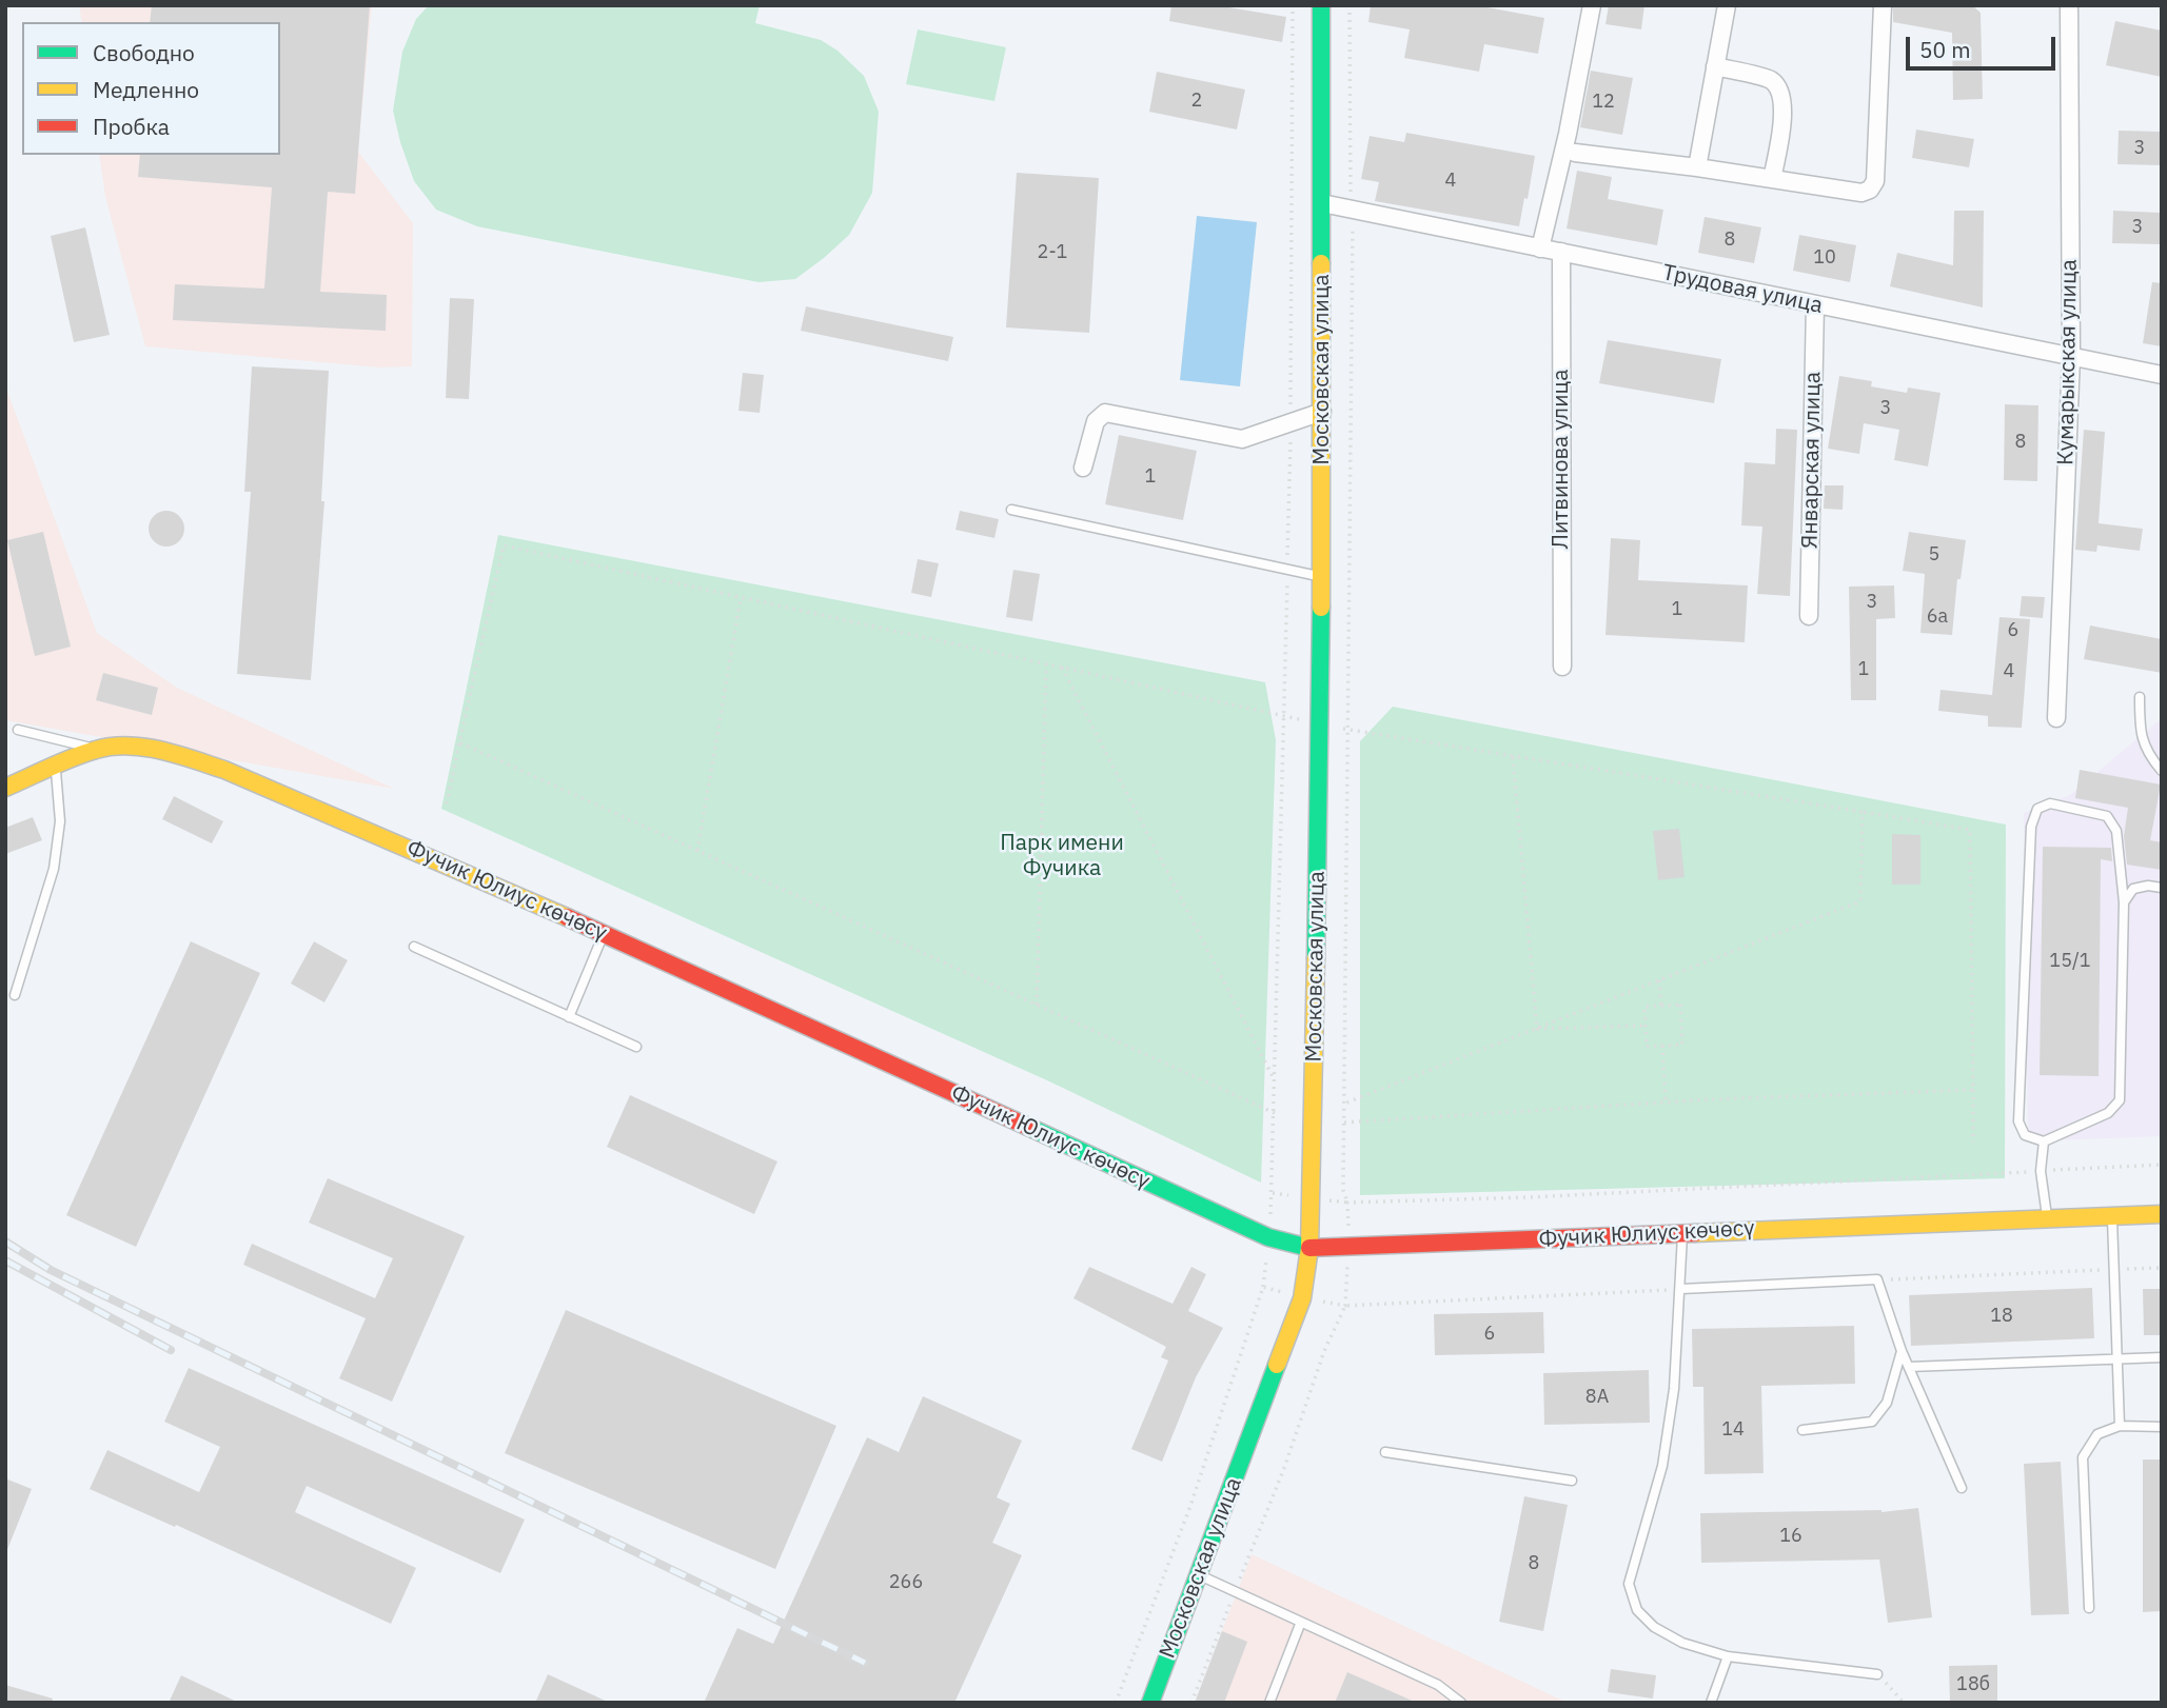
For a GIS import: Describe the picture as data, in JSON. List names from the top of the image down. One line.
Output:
{"streets":{"main road":["Московская улица","Фучик Юлиус көчөсү"],"street":["Трудовая улица","Кумарыкская улица","Литвинова улица","Январская улица"]},"crossings":[["Трудовая улица","Кумарыкская улица"],["Трудовая улица","Московская улица"],["Трудовая улица","Литвинова улица"],["Трудовая улица","Январская улица"],["Московская улица","Фучик Юлиус көчөсү"]],"parks":["Парк имени Фучика"],"house_numbers":["2","12","3","4","3","8","2-1","10","3","8","1","5","3","1","6a","6","1","4","15/1","18","6","8А","14","16","8","266","18б"],"legend":["Свободно","Медленно","Пробка"],"scale_bar":"50 m"}
